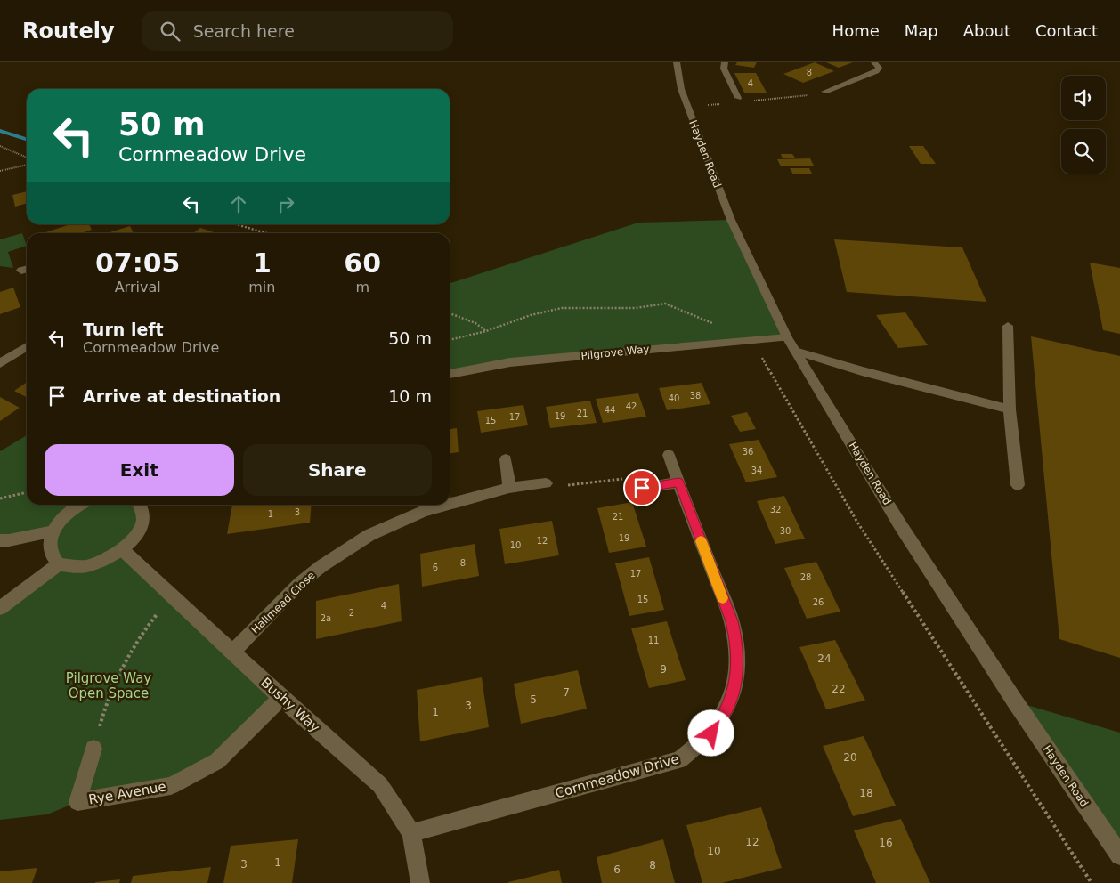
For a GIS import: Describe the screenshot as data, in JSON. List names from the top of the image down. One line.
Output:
{"streets":{"street":["Hayden Road","Pilgrove Way","Hallmead Close","Bushy Way","Cornmeadow Drive","Rye Avenue"]},"crossings":[["Hayden Road","Pilgrove Way"],["Hallmead Close","Bushy Way"],["Bushy Way","Cornmeadow Drive"],["Bushy Way","Rye Avenue"]],"parks":["Pilgrove Way Open Space"],"house_numbers":["8","4","38","40","42","44","21","19","17","15","36","34","32","3","1","21","30","19","12","10","8","6","17","28","15","26","4","2","2a","11","24","9","22","7","5","3","1","20","18","12","16","10","1","3","8","6"],"page":{"header":"Routely","search":"Search here","nav":["Home","Map","About","Contact"],"turn":["50 m","Cornmeadow Drive"],"eta":["07:05","Arrival","1","min","60","m"],"list":[{"name":"Turn left","note":"Cornmeadow Drive","value":"50 m"},{"name":"Arrive at destination","value":"10 m"}],"buttons":["Exit","Share"]}}
